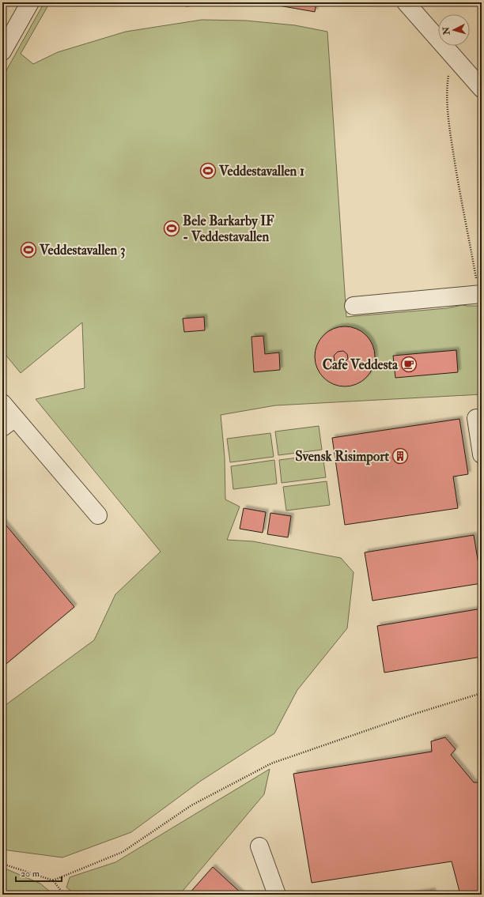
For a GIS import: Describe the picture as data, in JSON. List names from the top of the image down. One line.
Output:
{"places":{"sports":["Veddestavallen 1","Bele Barkarby IF - Veddestavallen","Veddestavallen 3"],"cafe":["Cafe Veddesta"],"building":["Svensk Risimport"]},"scale_bar":"20 m","north":"left"}
